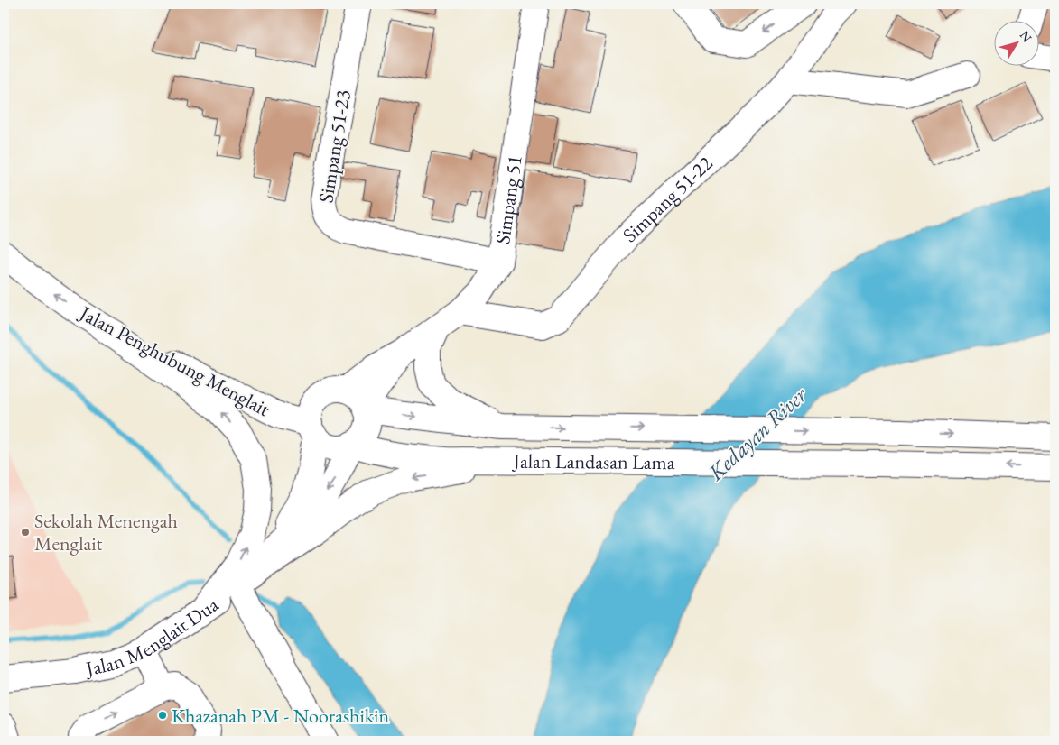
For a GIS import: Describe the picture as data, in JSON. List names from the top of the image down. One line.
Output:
{"streets":{"main road":["Simpang 51-23","Simpang 51-22","Simpang 51","Jalan Penghubung Menglait","Jalan Landasan Lama","Jalan Menglait Dua"]},"crossings":[["Simpang 51-23","Simpang 51"],["Simpang 51-22","Simpang 51"],["Simpang 51","Jalan Penghubung Menglait"],["Simpang 51","Jalan Landasan Lama"],["Simpang 51","Jalan Menglait Dua"],["Jalan Penghubung Menglait","Jalan Landasan Lama"],["Jalan Penghubung Menglait","Jalan Menglait Dua"],["Jalan Landasan Lama","Jalan Menglait Dua"]],"water":["Kedayan River"],"places":["Sekolah Menengah Menglait","Khazanah PM - Noorashikin"],"north":"top right"}
